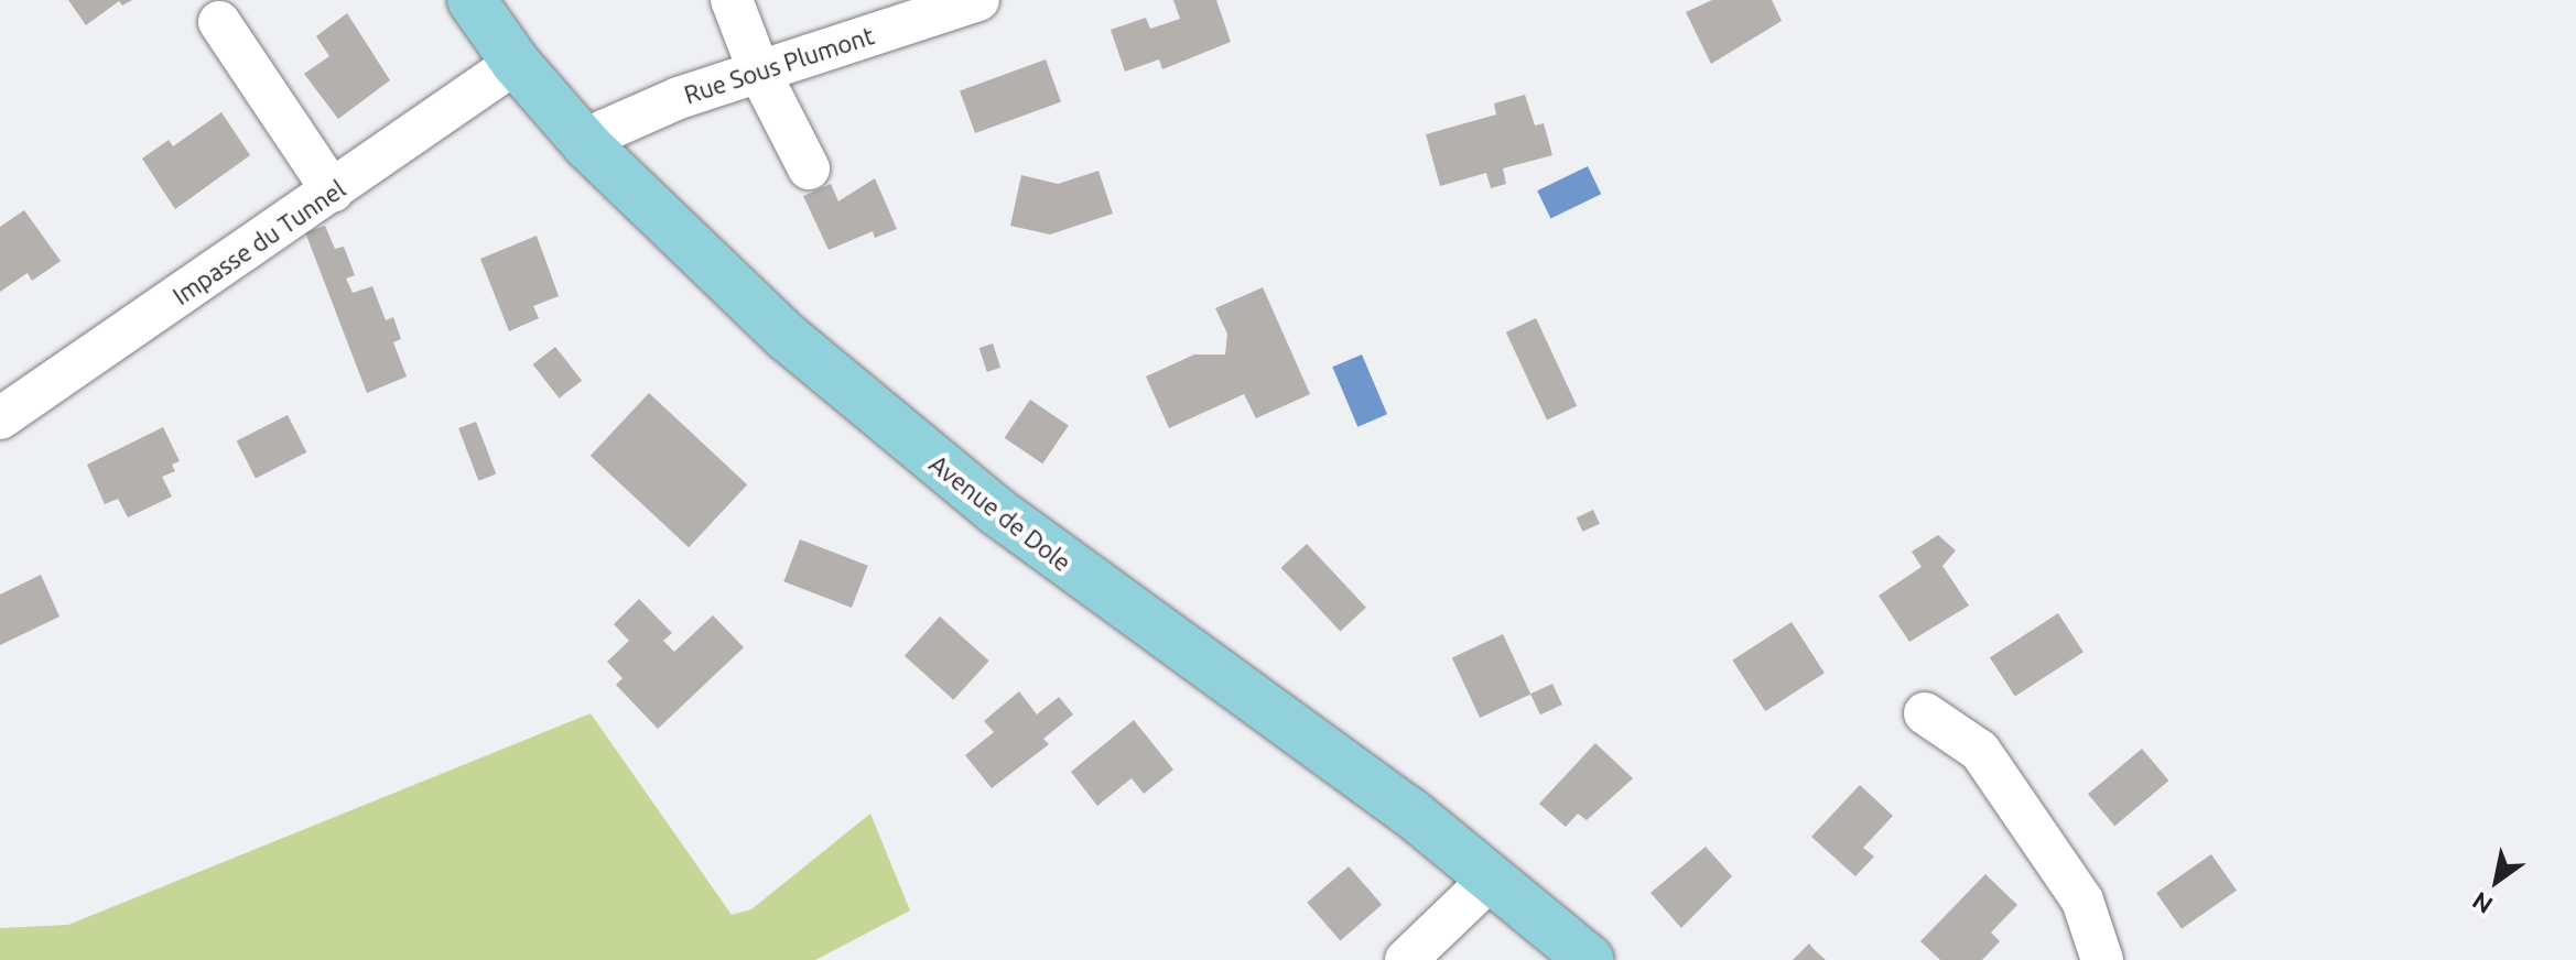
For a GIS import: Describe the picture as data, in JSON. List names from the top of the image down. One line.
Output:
{"streets":{"main road":["Avenue de Dole"],"street":["Rue Sous Plumont","Impasse du Tunnel"]},"crossings":[["Rue Sous Plumont","Avenue de Dole"],["Impasse du Tunnel","Avenue de Dole"]],"north":"bottom left"}
